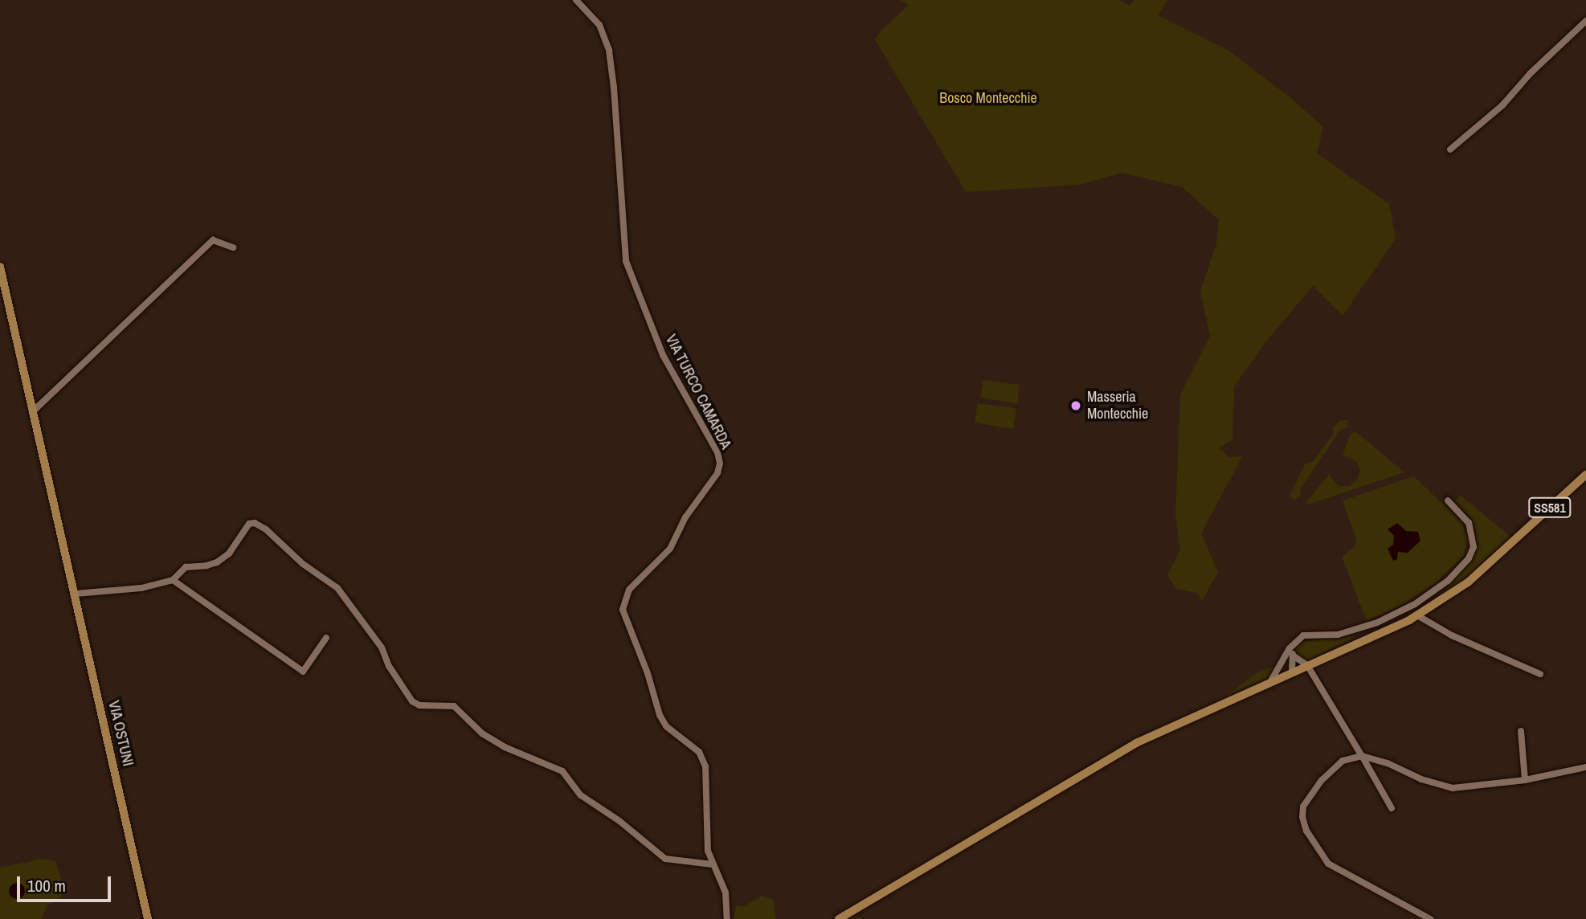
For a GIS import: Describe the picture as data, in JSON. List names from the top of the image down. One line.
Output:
{"streets":{"main road":["SS581","VIA OSTUNI"],"street":["VIA TURCO CAMARDA"]},"parks":["Bosco Montecchie"],"places":["Masseria Montecchie"],"scale_bar":"100 m"}
